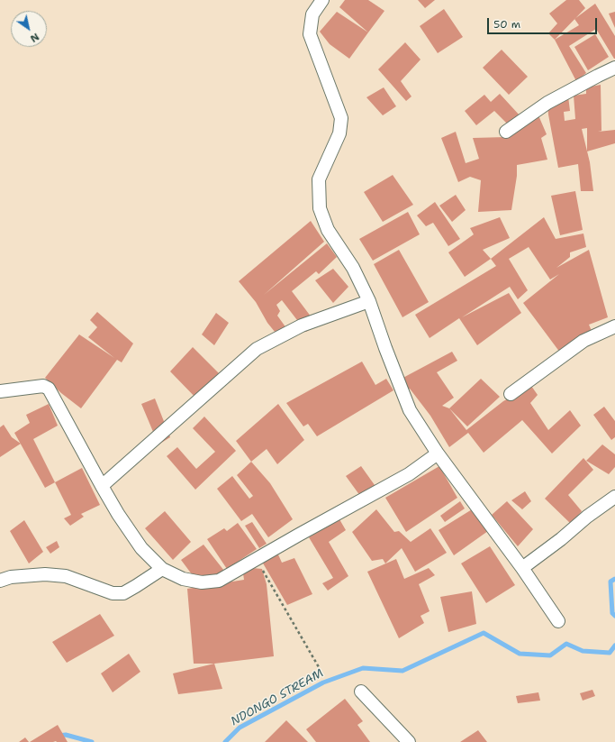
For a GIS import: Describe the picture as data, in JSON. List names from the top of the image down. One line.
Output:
{"water":["NDONGO STREAM"],"scale_bar":"50 m","north":"bottom right"}
